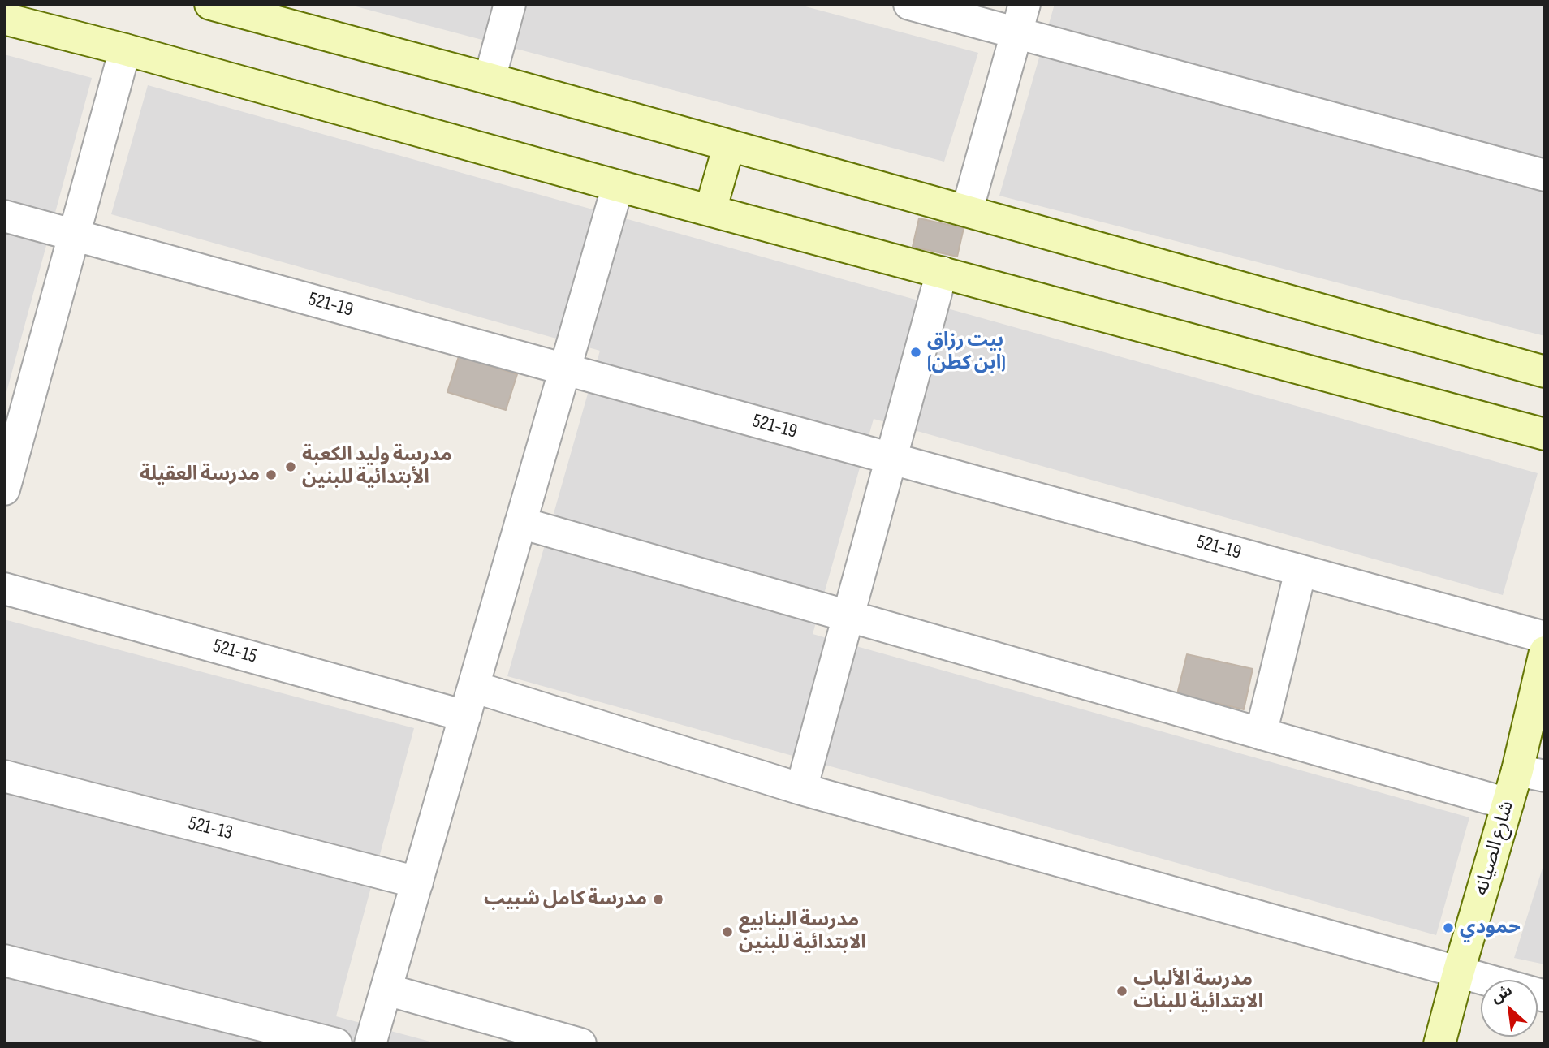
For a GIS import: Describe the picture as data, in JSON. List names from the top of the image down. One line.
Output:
{"streets":{"street":["521-19","521-15","521-13","شارع الصيانه"]},"places":["بيت رزاق (ابن كطن)","مدرسة وليد الكعبة الأبتدائية للبنين","مدرسة العقيلة","مدرسة كامل شبيب","حمودي","مدرسة الينابيع الابتدائية للبنين","مدرسة الألباب الابتدائية للبنات"],"north":"top left"}
